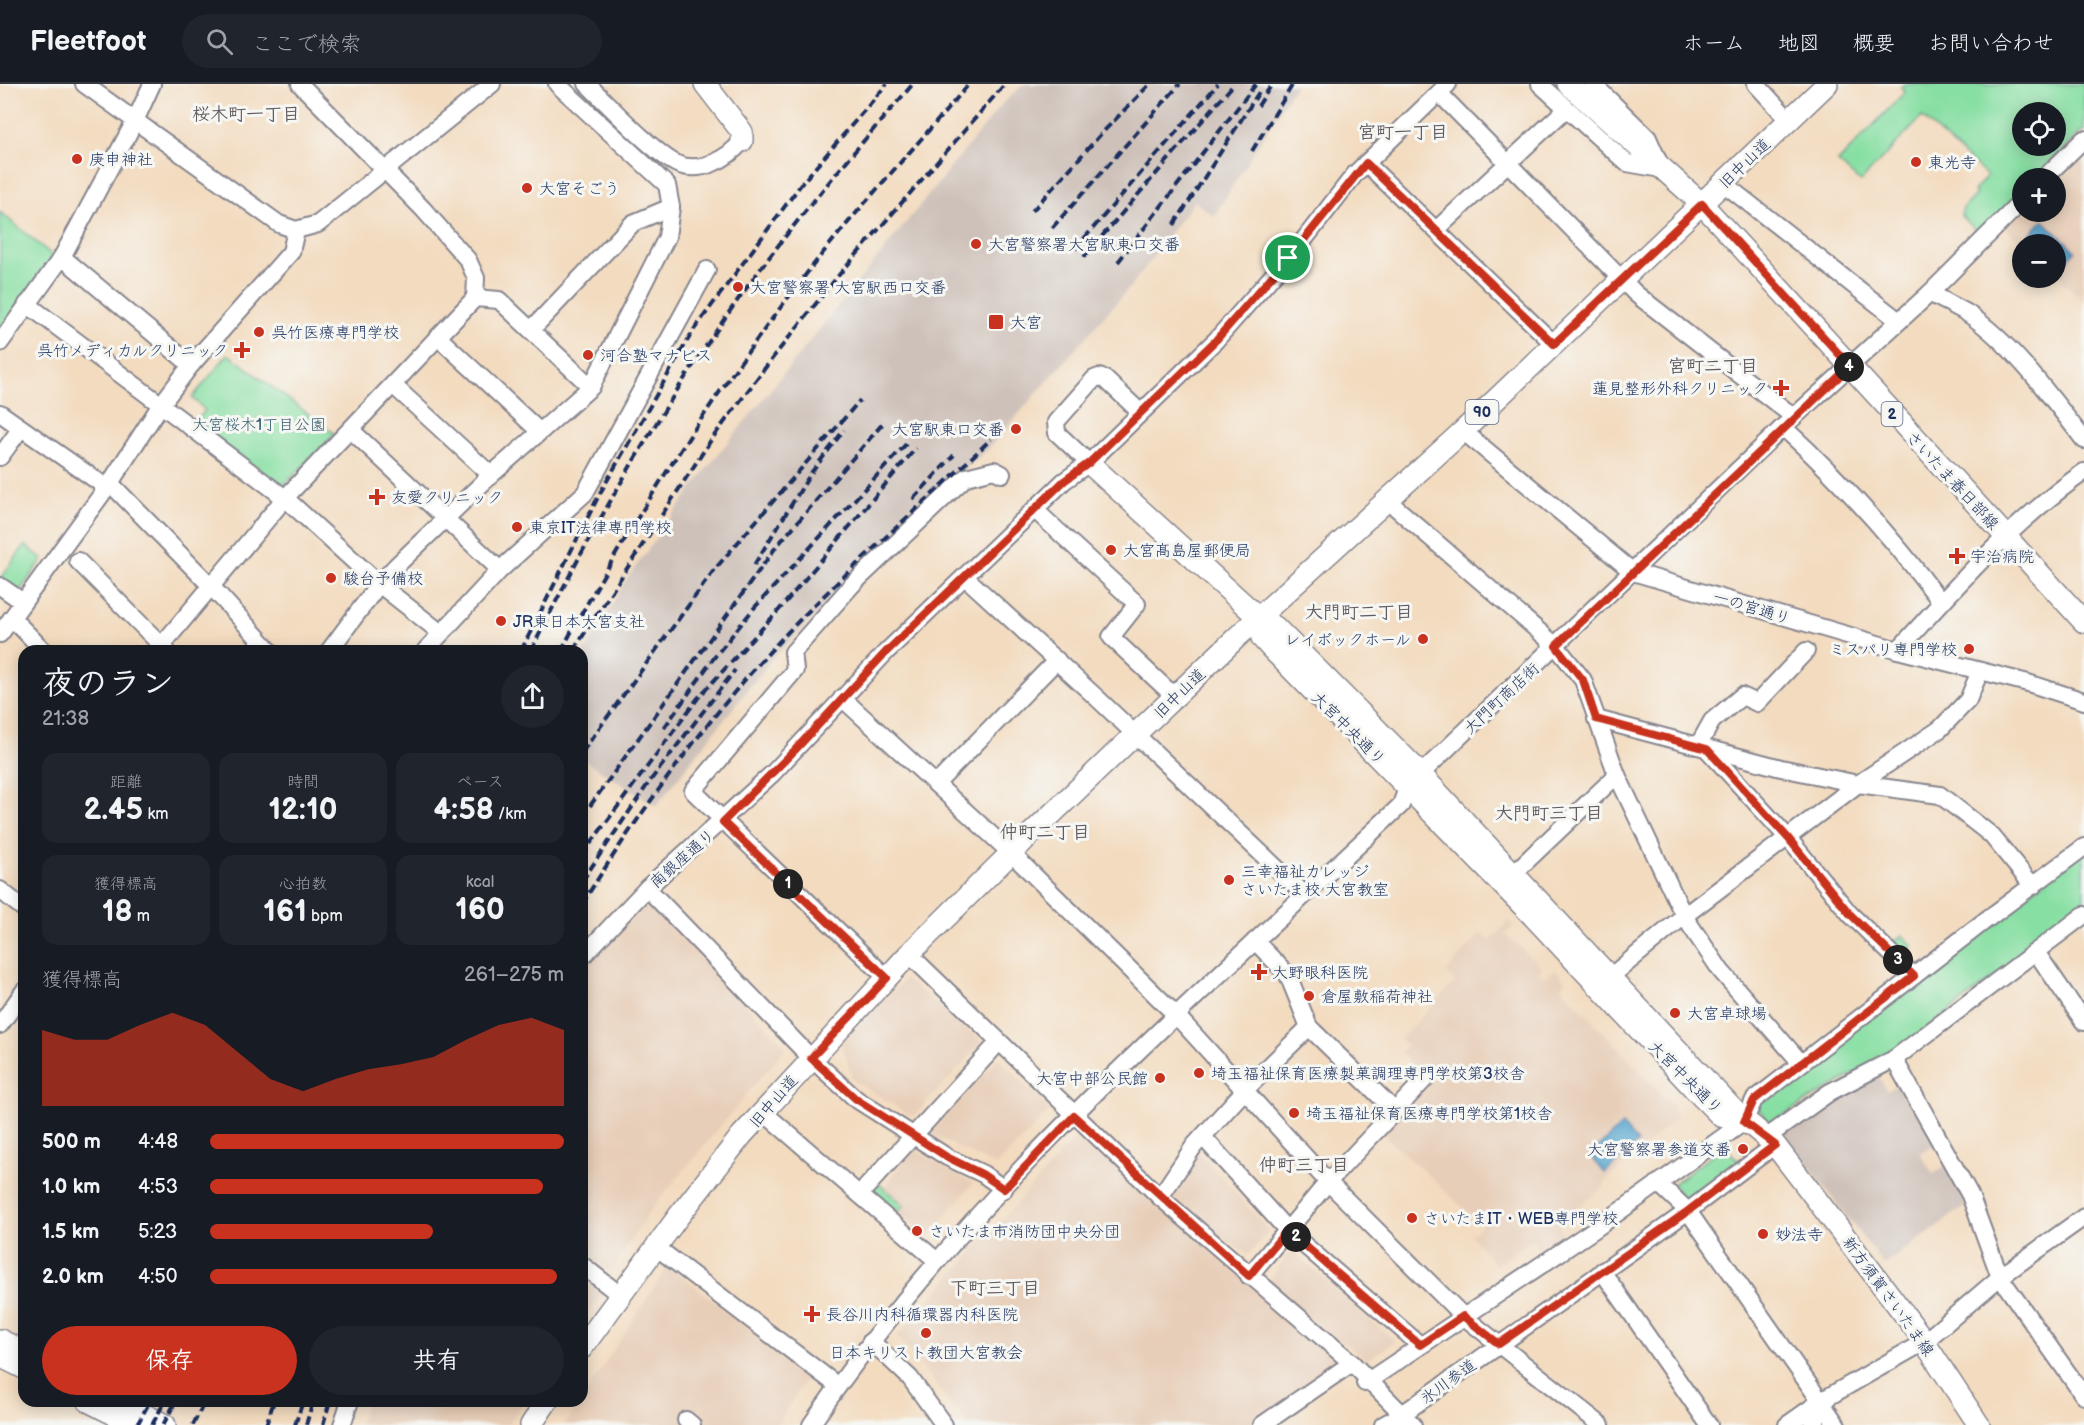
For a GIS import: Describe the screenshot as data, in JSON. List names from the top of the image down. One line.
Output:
{"streets":{"main road":["旧中山道","90","2","さいたま春日部線","大宮中央通り","新方須賀さいたま線"],"street":["一の宮通り","大門町商店街","南銀座通り","氷川参道"]},"crossings":[["旧中山道","さいたま春日部線"],["旧中山道","一の宮通り"],["旧中山道","大宮中央通り"],["さいたま春日部線","大門町商店街"],["一の宮通り","大門町商店街"],["大門町商店街","大宮中央通り"],["大宮中央通り","南銀座通り"],["大宮中央通り","新方須賀さいたま線"],["新方須賀さいたま線","氷川参道"]],"districts":["桜木町一丁目","宮町一丁目","宮町二丁目","大門町二丁目","大門町三丁目","仲町二丁目","仲町三丁目","下町三丁目"],"parks":["大宮桜木1丁目公園"],"places":{"other":["庚申神社","東光寺","大宮そごう","大宮警察署大宮駅東口交番","大宮警察署 大宮駅西口交番","呉竹医療専門学校","河合塾マナビス","大宮駅東口交番","東京IT法律専門学校","大宮髙島屋郵便局","駿台予備校","JR東日本大宮支社","レイボックホール","ミスパリ専門学校","三幸福祉カレッジ さいたま校 大宮教室","倉屋敷稲荷神社","大宮卓球場","埼玉福祉保育医療製菓調理専門学校第3校舎","大宮中部公民館","埼玉福祉保育医療専門学校第1校舎","大宮警察署参道交番","さいたまIT・WEB専門学校","さいたま市消防団中央分団","妙法寺","日本キリスト教団大宮教会"],"transit":["大宮"],"health":["呉竹メディカルクリニック","蓮見整形外科クリニック","友愛クリニック","宇治病院","大野眼科医院","長谷川内科循環器内科医院"]},"page":{"header":"Fleetfoot","search":"ここで検索","nav":["ホーム","地図","概要","お問い合わせ"],"map_buttons":["+","−"],"pins":["4","1","3","2"],"heading":["夜のラン","21:38"],"stats":[["距離","2.45 km"],["時間","12:10"],["ペース","4:58 /km"],["獲得標高","18 m"],["心拍数","161 bpm"],["kcal","160"]],"chart":["獲得標高","261–275 m"],"list":[{"name":"500 m","note":"4:48"},{"name":"1.0 km","note":"4:53"},{"name":"1.5 km","note":"5:23"},{"name":"2.0 km","note":"4:50"}],"buttons":["保存","共有"]}}
